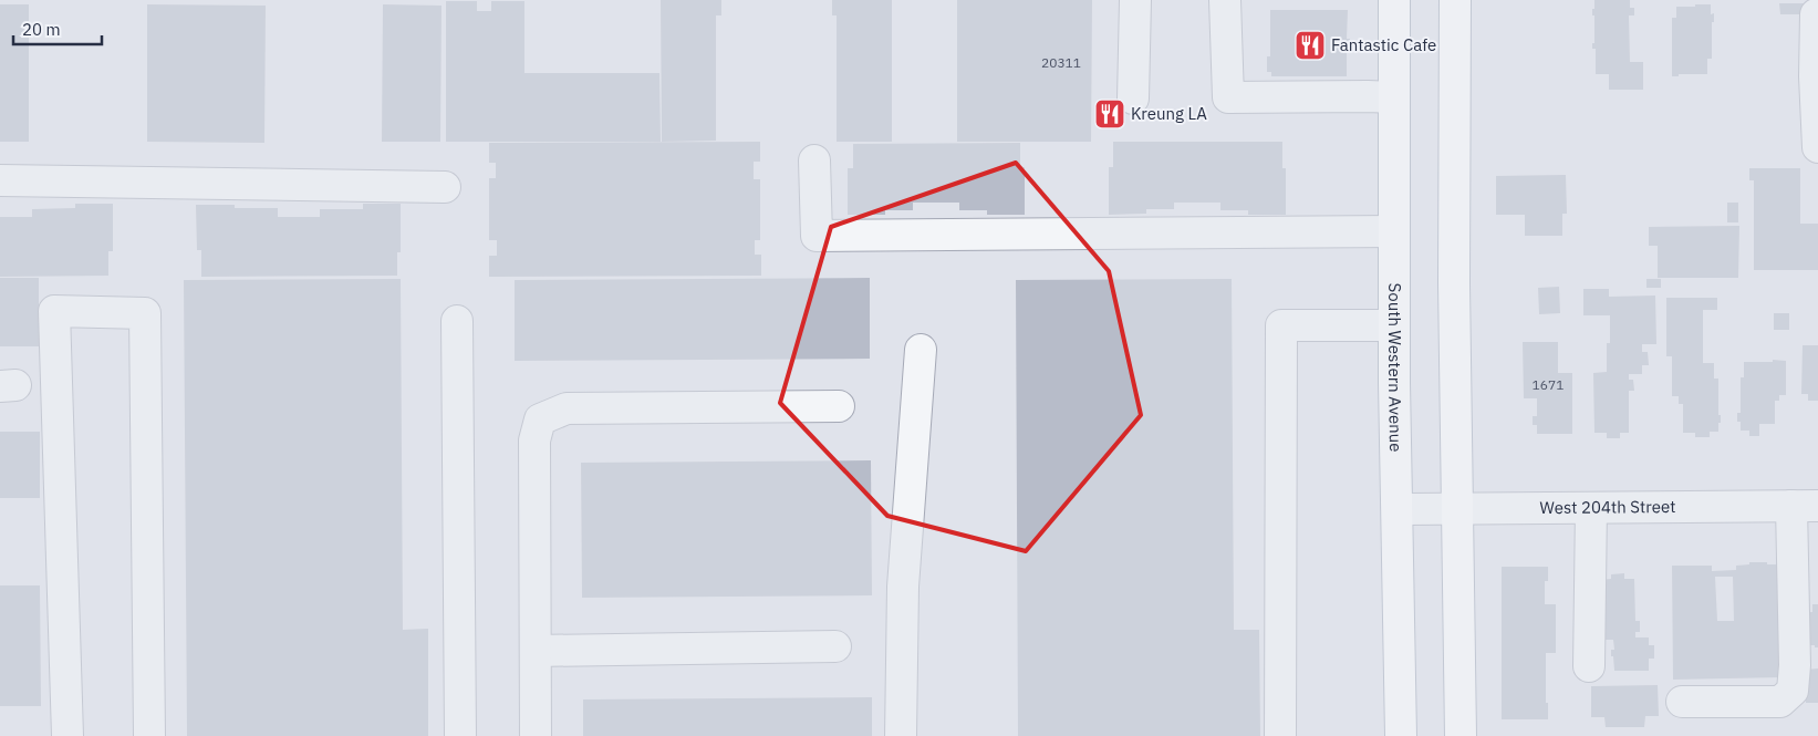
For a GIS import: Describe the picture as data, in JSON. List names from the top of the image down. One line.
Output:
{"streets":{"main road":["South Western Avenue"],"street":["West 204th Street"]},"crossings":[["South Western Avenue","West 204th Street"]],"places":{"restaurant":["Fantastic Cafe","Kreung LA"]},"house_numbers":["20311","1671"],"scale_bar":"20 m"}
